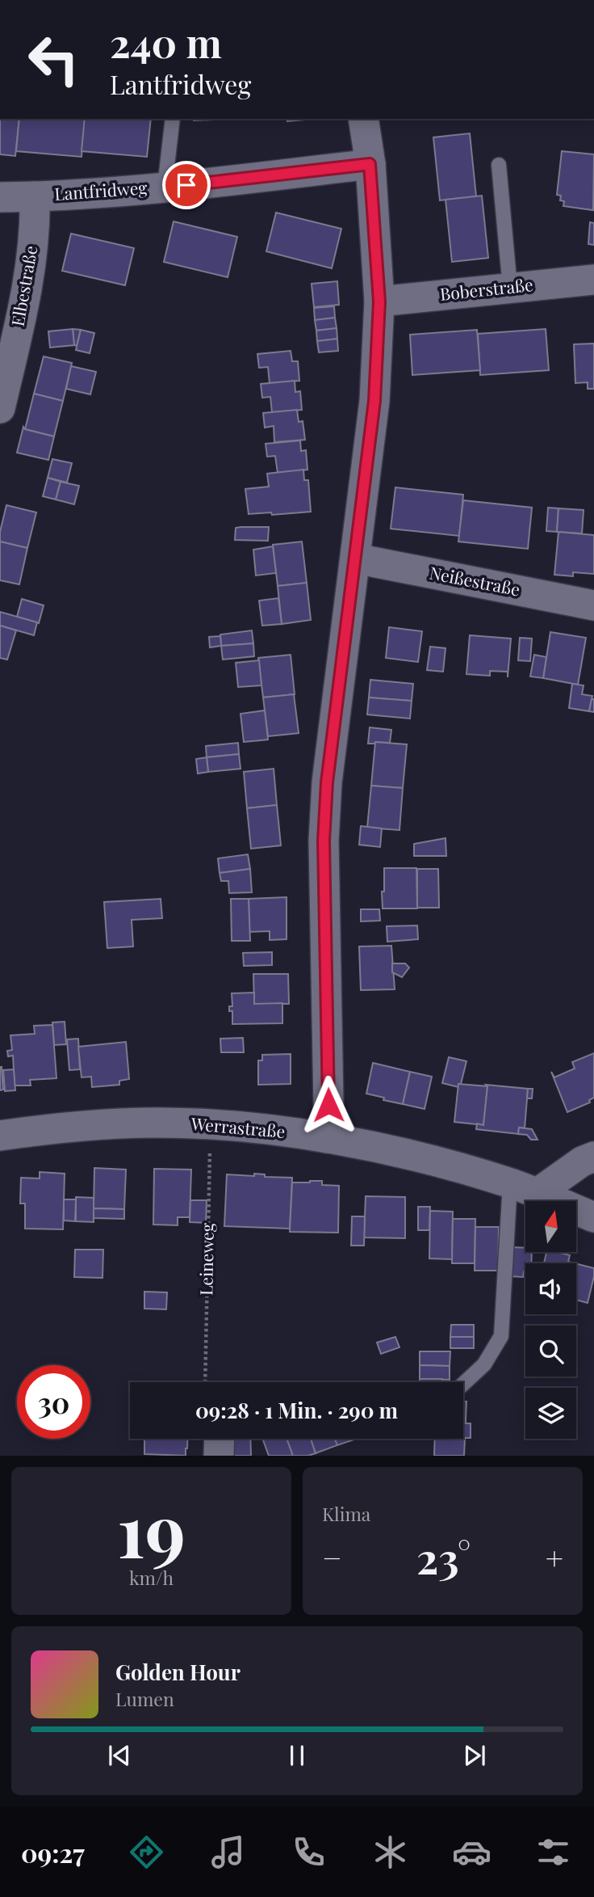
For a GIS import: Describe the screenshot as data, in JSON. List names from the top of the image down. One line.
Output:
{"streets":{"street":["Lantfridweg","Elbestraße","Boberstraße","Neißestraße","Werrastraße"],"path":["Leineweg"]},"crossings":[["Lantfridweg","Elbestraße"],["Werrastraße","Leineweg"]],"north":"top","page":{"turn":["240 m","Lantfridweg"],"limit":"30","trip":"09:28 · 1 Min. · 290 m","tile":[["19","km/h"],"Klima"],"heat":["−","23°","+"],"song":["Golden Hour","Lumen"],"tabs":"09:27"}}
